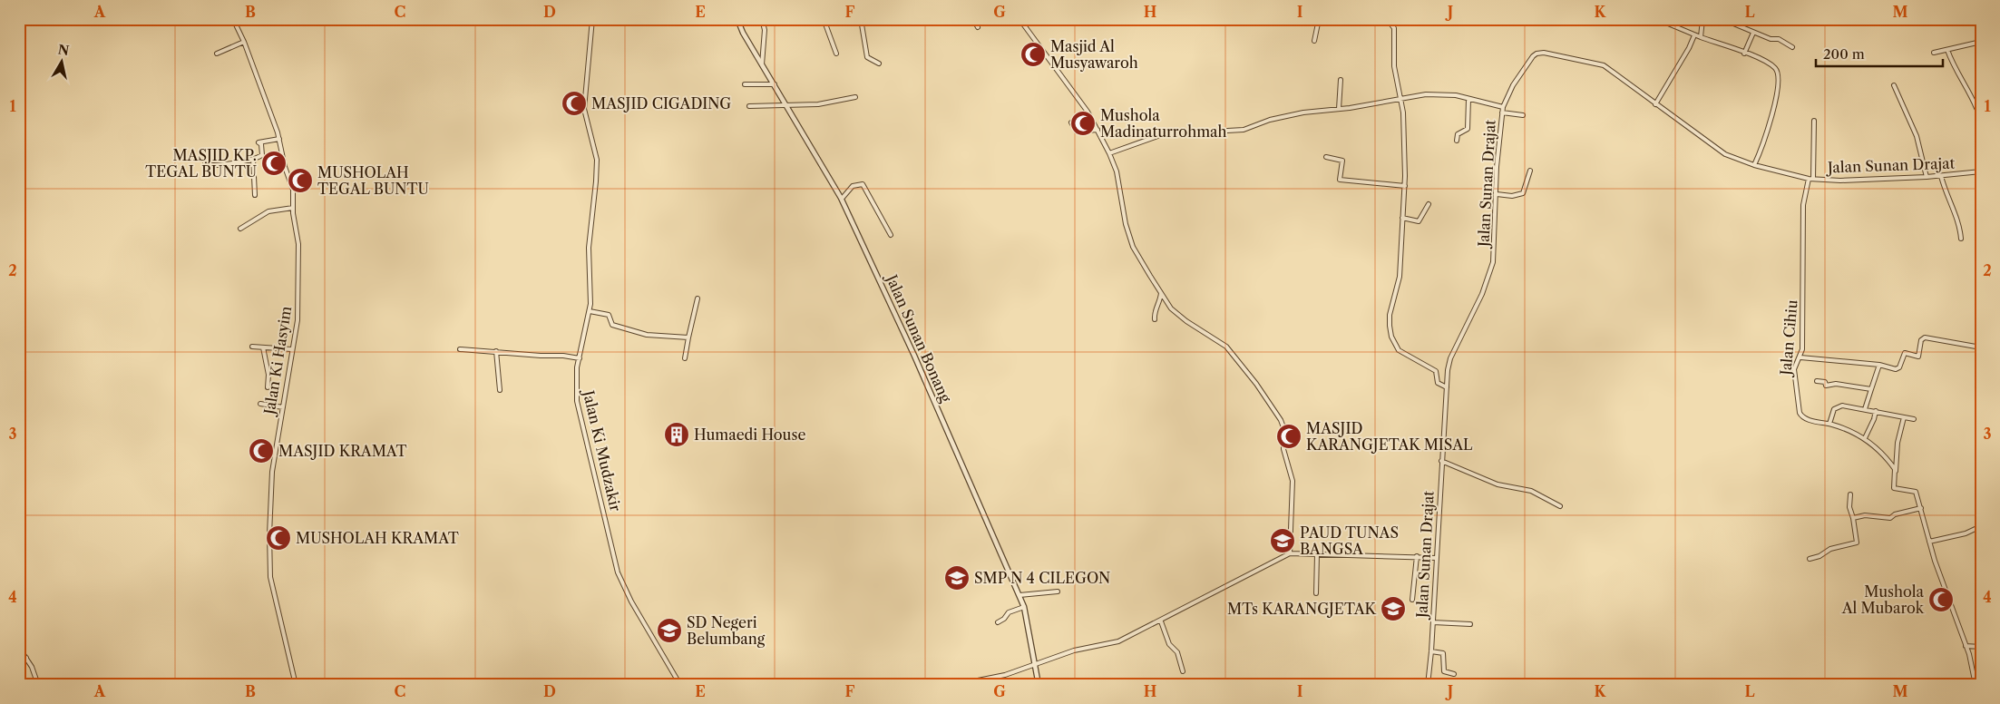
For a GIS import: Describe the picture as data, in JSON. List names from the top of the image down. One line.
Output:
{"streets":{"street":["Jalan Sunan Drajat","Jalan Cihiu","Jalan Sunan Bonang","Jalan Ki Hasyim","Jalan Ki Mudzakir"]},"crossings":[["Jalan Sunan Drajat","Jalan Cihiu"]],"places":{"mosque":["Masjid Al Musyawaroh","MASJID CIGADING","Mushola Madinaturrohmah","MASJID KP. TEGAL BUNTU","MUSHOLAH TEGAL BUNTU","MASJID KARANGJETAK MISAL","MASJID KRAMAT","MUSHOLAH KRAMAT","Mushola Al Mubarok"],"building":["Humaedi House"],"school or university":["PAUD TUNAS BANGSA","SMP N 4 CILEGON","MTs KARANGJETAK","SD Negeri Belumbang"]},"scale_bar":"200 m","north":"top","grid":{"columns":["A","B","C","D","E","F","G","H","I","J","K","L","M"],"rows":["1","2","3","4"]}}
